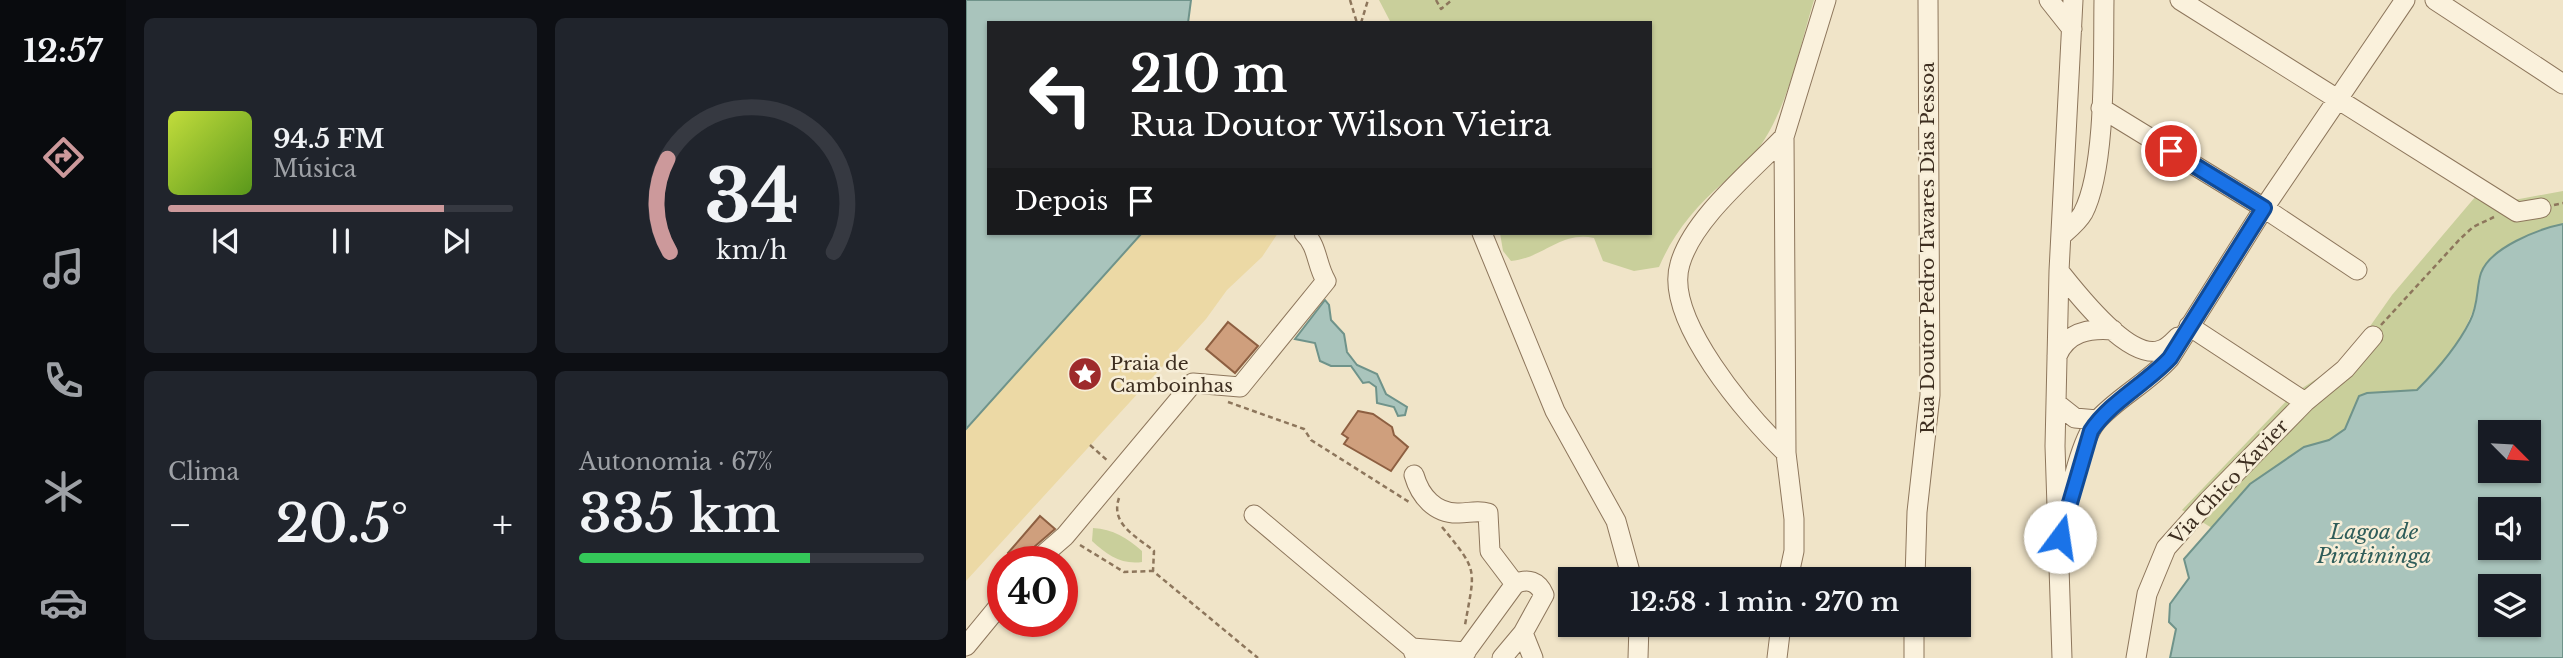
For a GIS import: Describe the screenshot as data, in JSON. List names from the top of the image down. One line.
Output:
{"streets":{"street":["Rua Doutor Pedro Tavares Dias Pessoa","Via Chico Xavier"]},"water":["Lagoa de Piratininga"],"places":{"place":["Praia de Camboinhas"]},"north":"bottom right","page":{"tabs":"12:57","turn":["210 m","Rua Doutor Wilson Vieira"],"song":["94.5 FM","Música"],"then":"Depois","tile":["Clima",["Autonomia · 67%","335 km"]],"heat":["−","20.5°","+"],"limit":"40","trip":"12:58 · 1 min · 270 m","gauge":["34","km/h"]}}
